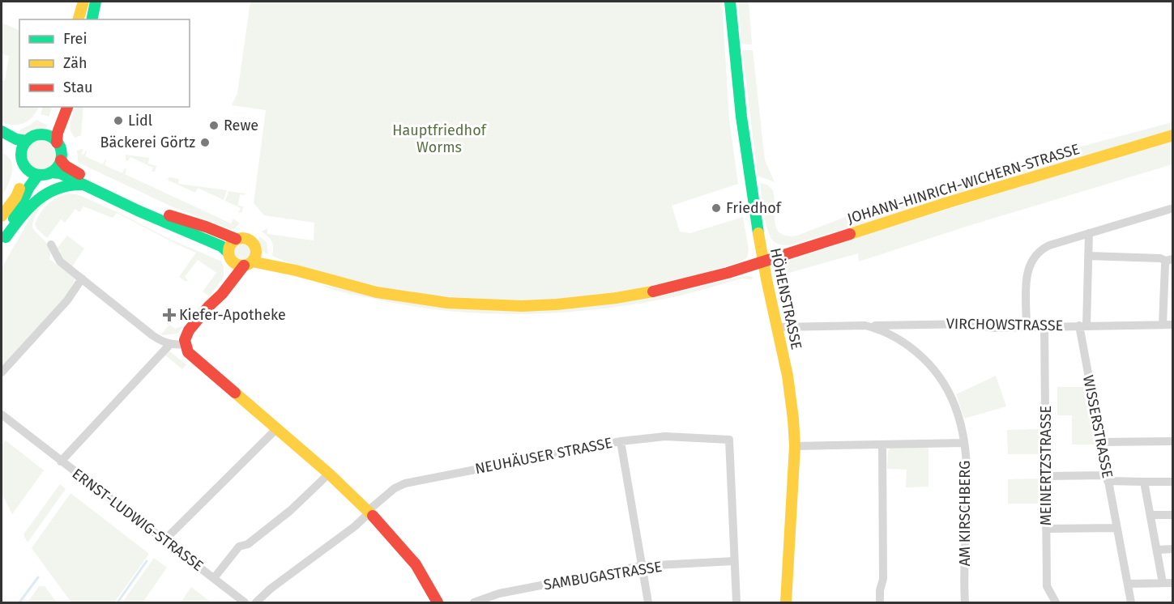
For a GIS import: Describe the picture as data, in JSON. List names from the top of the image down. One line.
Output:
{"streets":{"street":["JOHANN-HINRICH-WICHERN-STRASSE","HÖHENSTRASSE","VIRCHOWSTRASSE","WISSERSTRASSE","NEUHÄUSER STRASSE","MEINERTZSTRASSE","AM KIRSCHBERG","ERNST-LUDWIG-STRASSE","SAMBUGASTRASSE"]},"crossings":[["JOHANN-HINRICH-WICHERN-STRASSE","HÖHENSTRASSE"],["HÖHENSTRASSE","AM KIRSCHBERG"],["VIRCHOWSTRASSE","WISSERSTRASSE"],["VIRCHOWSTRASSE","MEINERTZSTRASSE"],["VIRCHOWSTRASSE","AM KIRSCHBERG"],["NEUHÄUSER STRASSE","SAMBUGASTRASSE"]],"parks":["Hauptfriedhof Worms"],"places":{"other":["Lidl","Rewe","Bäckerei Görtz","Friedhof"],"health":["Kiefer-Apotheke"]},"legend":["Frei","Zäh","Stau"]}
